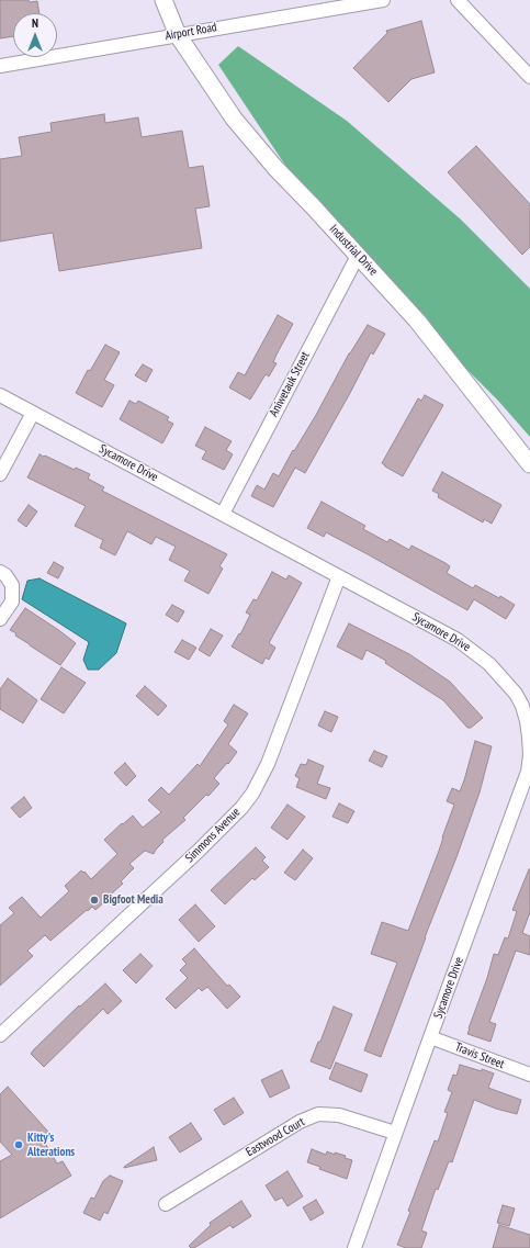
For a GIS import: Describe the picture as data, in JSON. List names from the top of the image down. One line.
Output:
{"streets":{"street":["Airport Road","Industrial Drive","Aniwetauk Street","Sycamore Drive","Simmons Avenue","Travis Street","Eastwood Court"]},"crossings":[["Airport Road","Industrial Drive"],["Industrial Drive","Aniwetauk Street"],["Aniwetauk Street","Sycamore Drive"],["Sycamore Drive","Simmons Avenue"],["Sycamore Drive","Travis Street"],["Sycamore Drive","Eastwood Court"]],"places":["Bigfoot Media","Kitty's Alterations"],"north":"top"}
